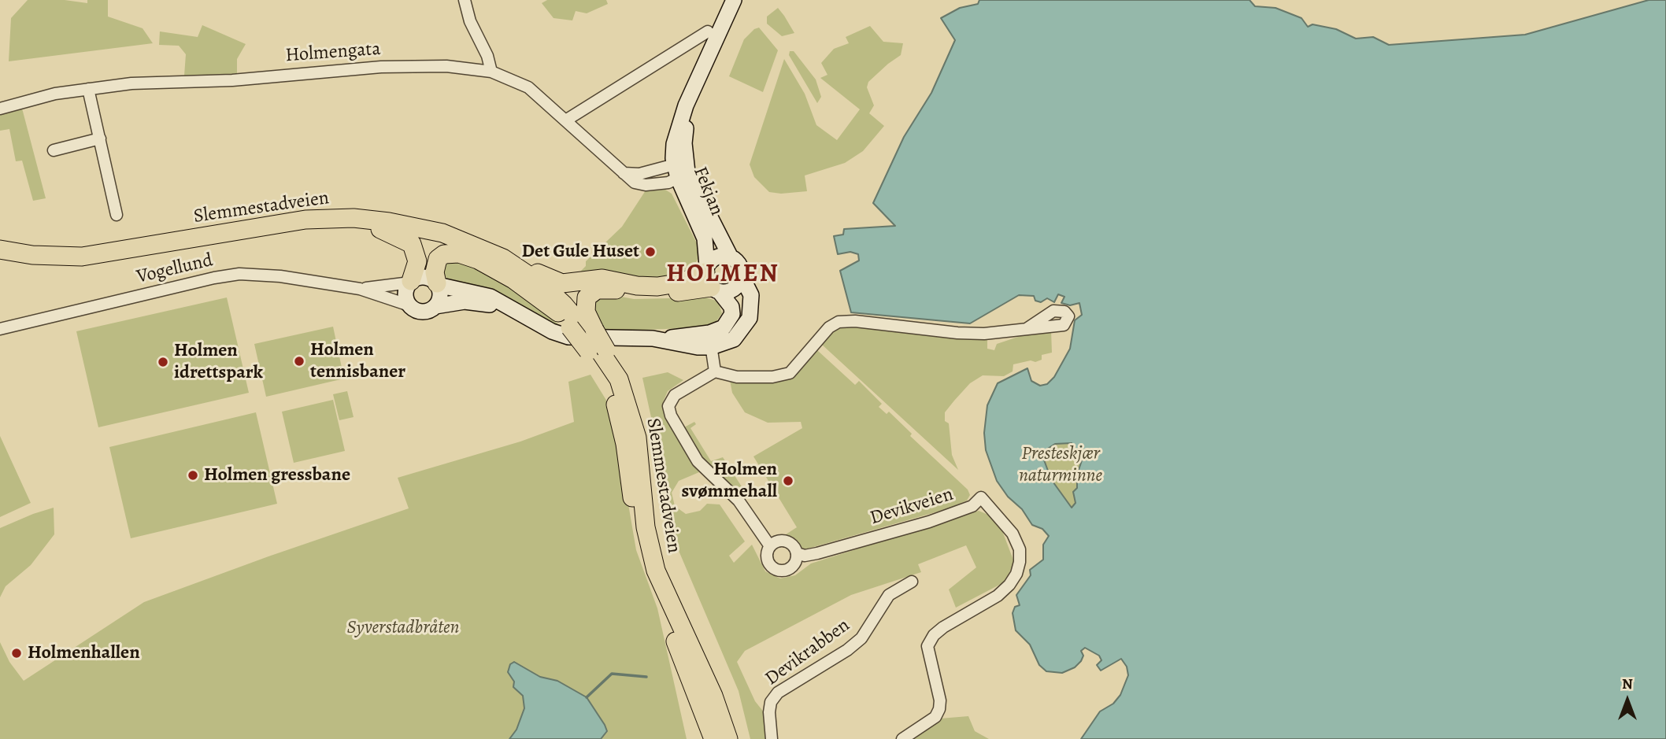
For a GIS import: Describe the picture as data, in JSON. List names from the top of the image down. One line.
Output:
{"streets":{"main road":["Fekjan","Slemmestadveien"],"street":["Holmengata","Vogellund","Devikveien","Devikrabben"]},"crossings":[["Holmengata","Fekjan"]],"districts":["HOLMEN"],"parks":["Presteskjær naturminne","Syverstadbråten"],"places":["Det Gule Huset","Holmen tennisbaner","Holmen idrettspark","Holmen gressbane","Holmen svømmehall","Holmenhallen"],"north":"top"}
